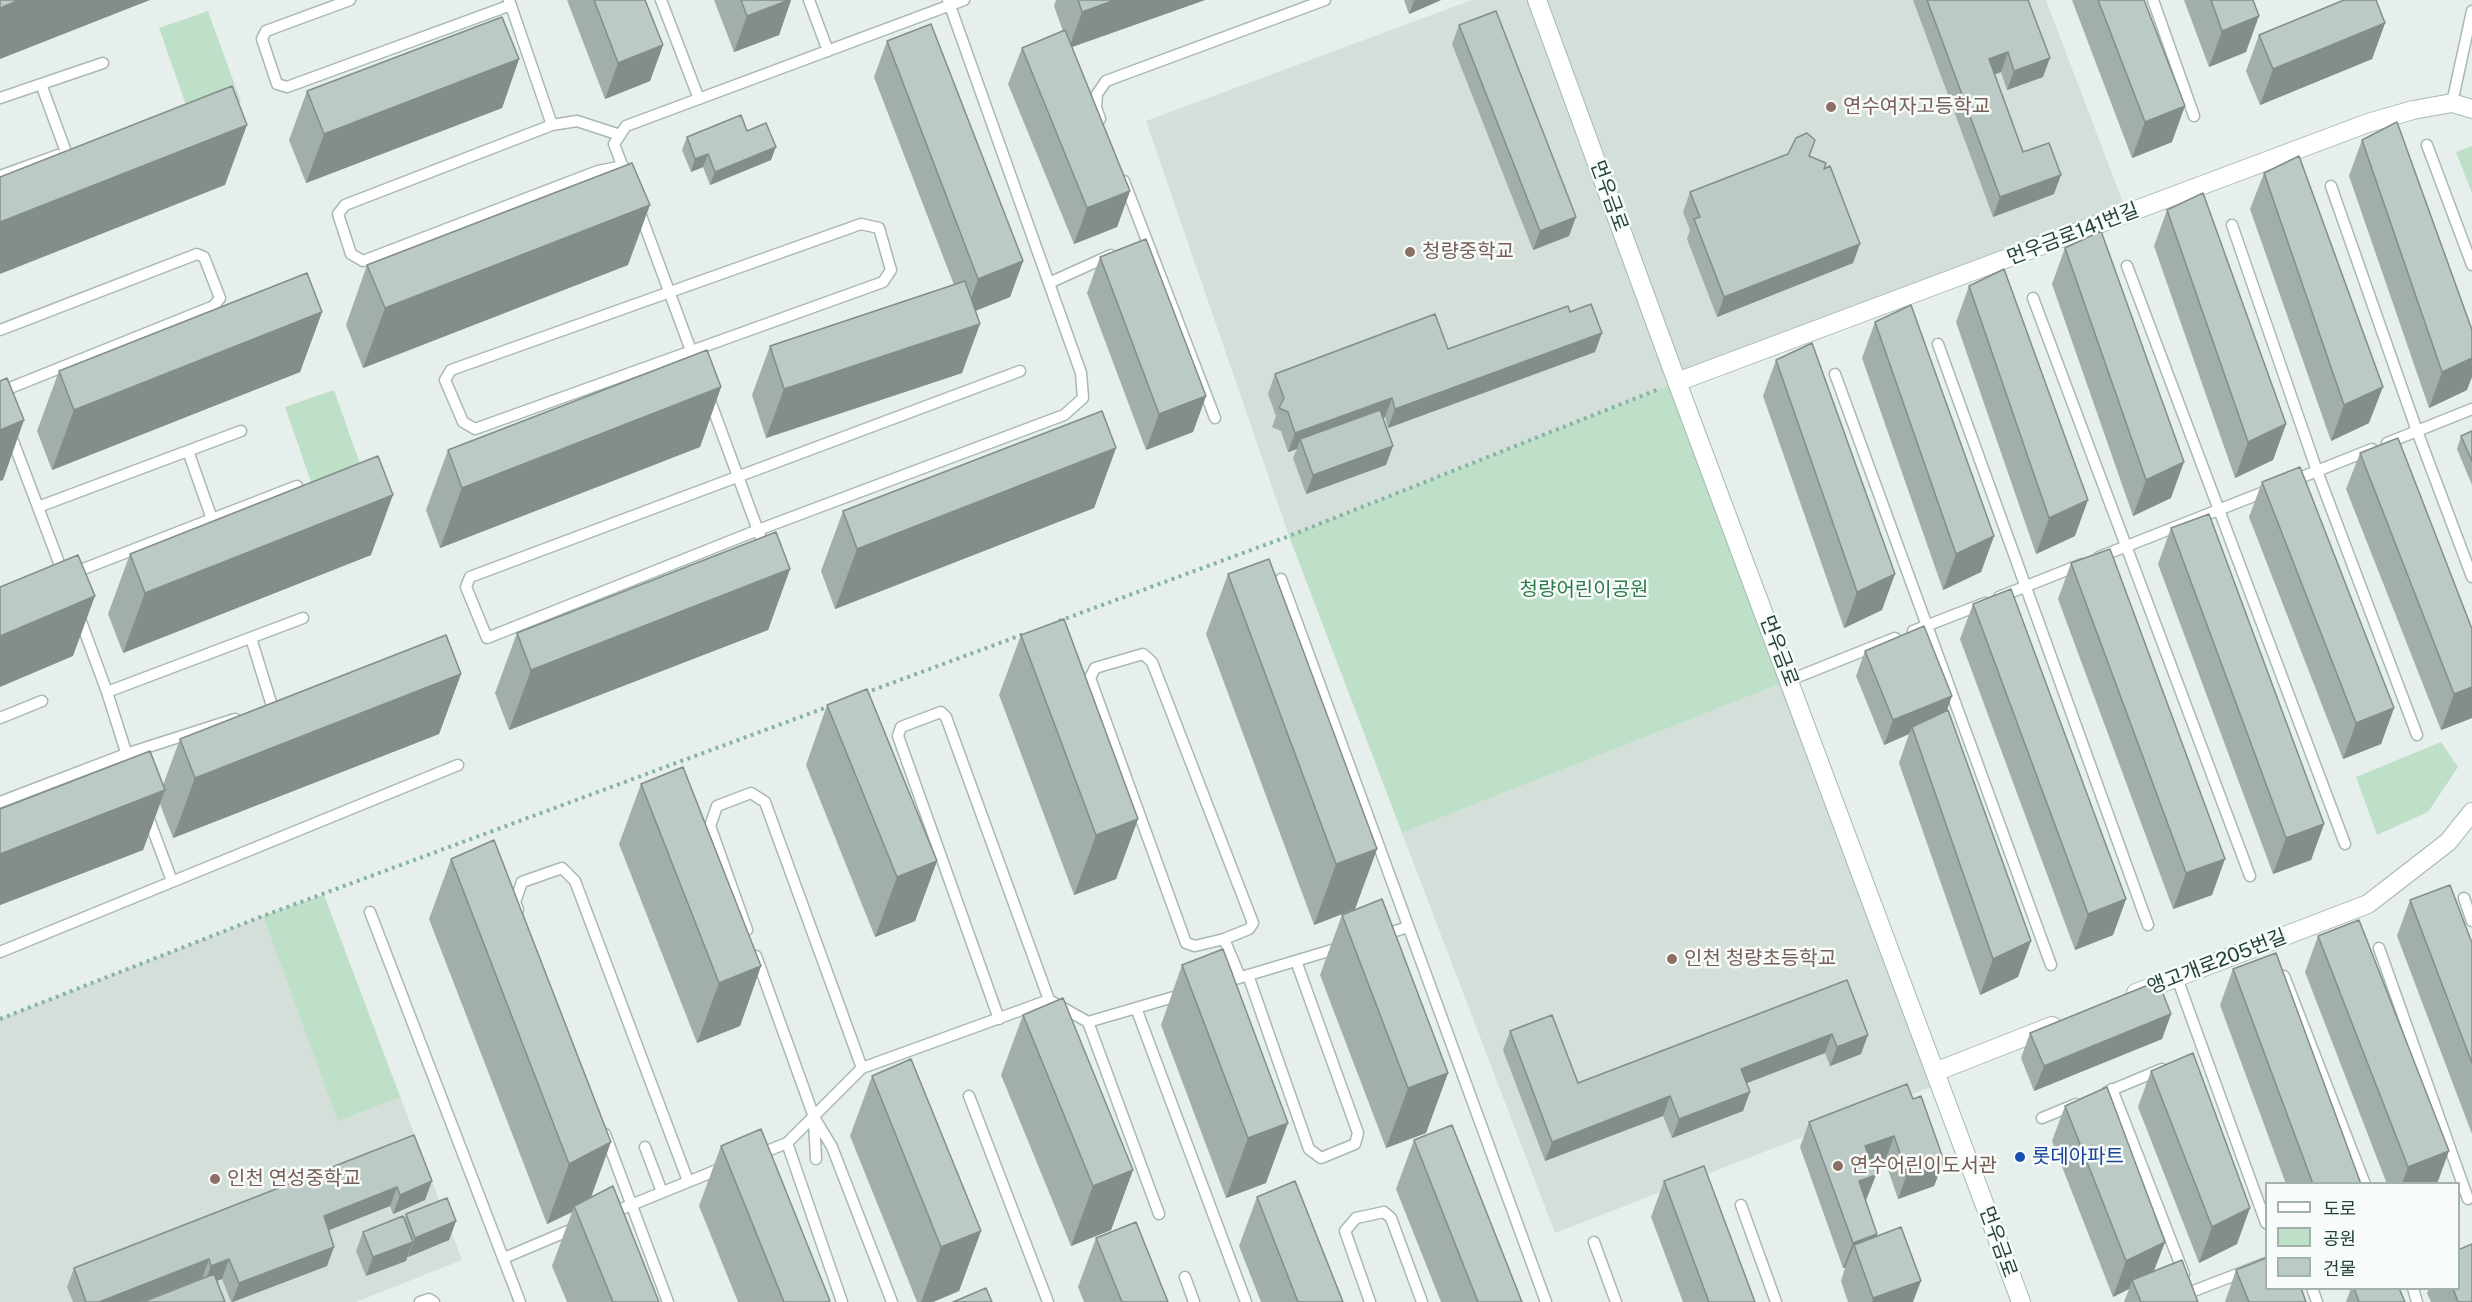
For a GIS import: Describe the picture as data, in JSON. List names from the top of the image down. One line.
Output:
{"streets":{"street":["먼우금로","먼우금로141번길","앵고개로205번길"]},"crossings":[["먼우금로","먼우금로141번길"]],"parks":["청량어린이공원"],"places":["연수여자고등학교","청량중학교","인천 청량초등학교","롯데아파트","연수어린이도서관","인천 연성중학교"],"legend":["도로","공원","건물"]}
